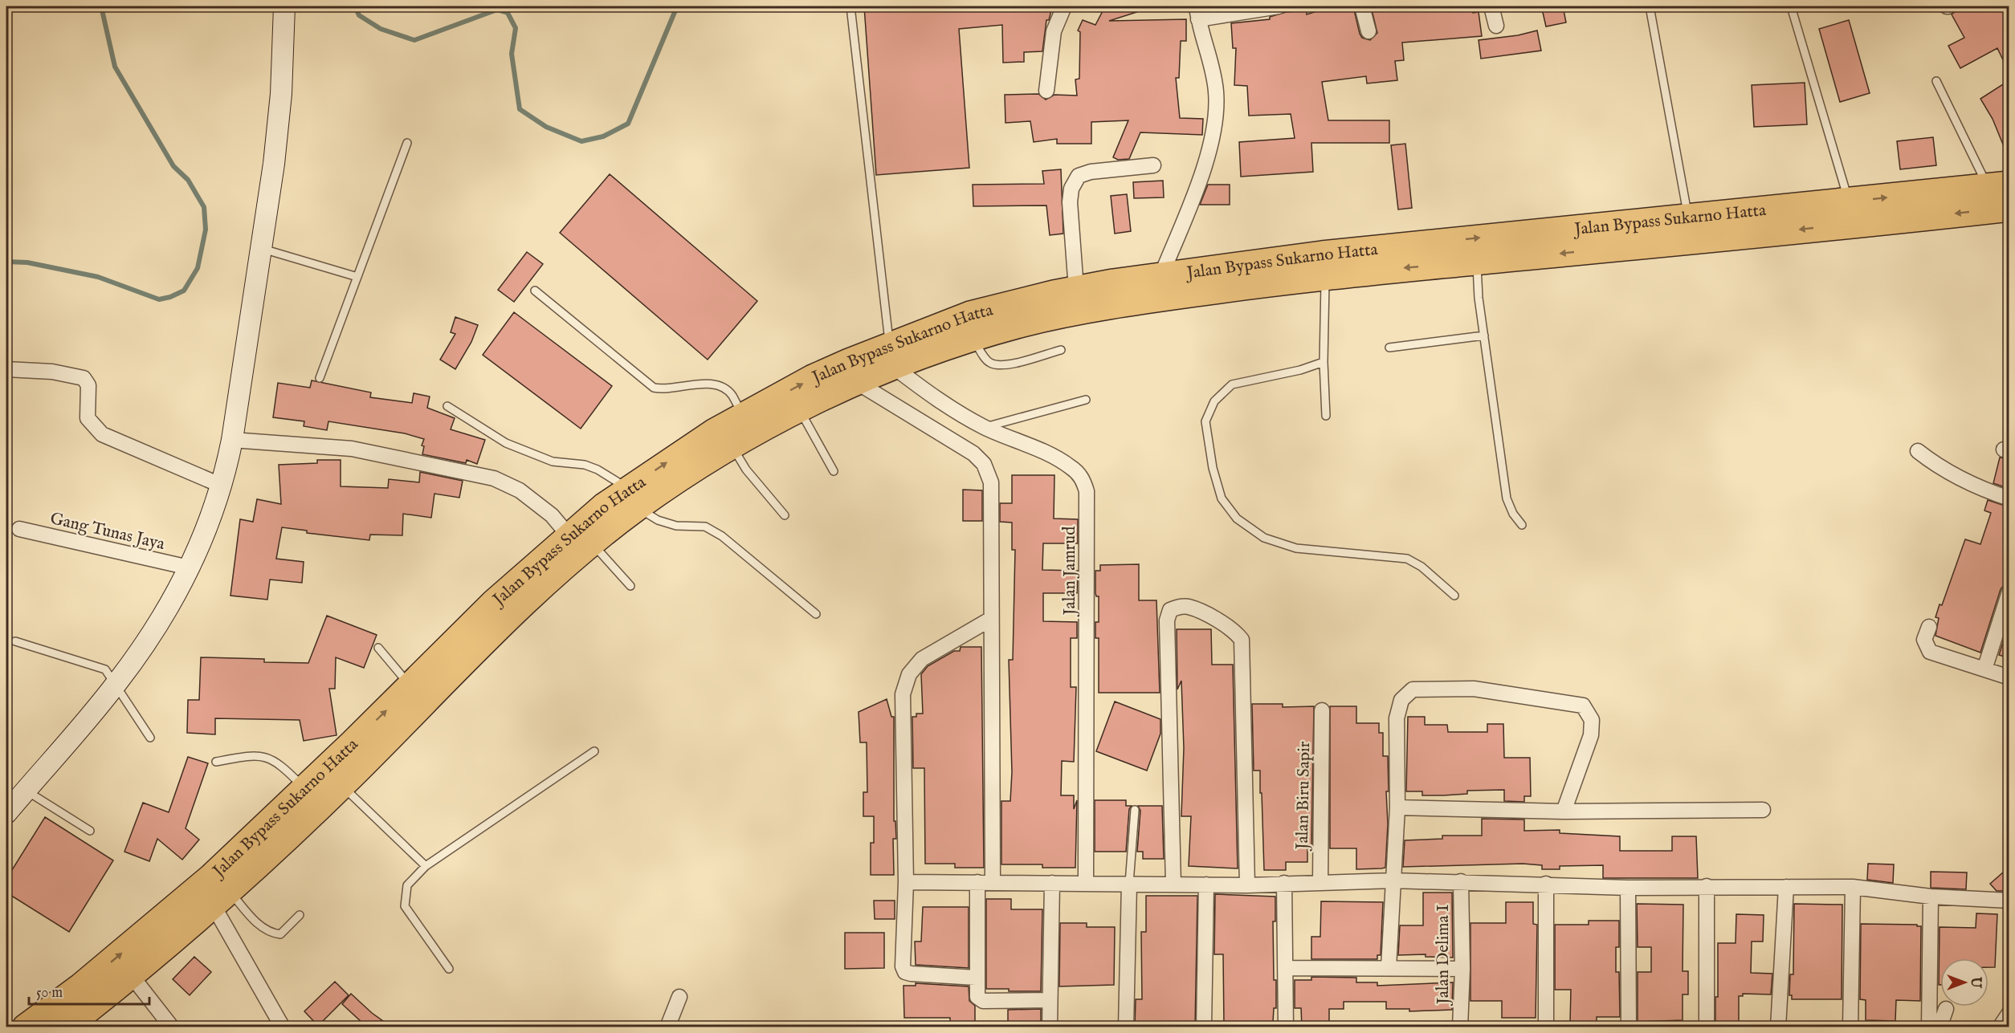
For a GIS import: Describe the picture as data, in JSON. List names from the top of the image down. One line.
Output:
{"streets":{"highway":["Jalan Bypass Sukarno Hatta"],"street":["Gang Tunas Jaya","Jalan Jamrud","Jalan Biru Sapir","Jalan Delima I"]},"crossings":[["Jalan Bypass Sukarno Hatta","Jalan Jamrud"]],"scale_bar":"50 m","north":"right"}
